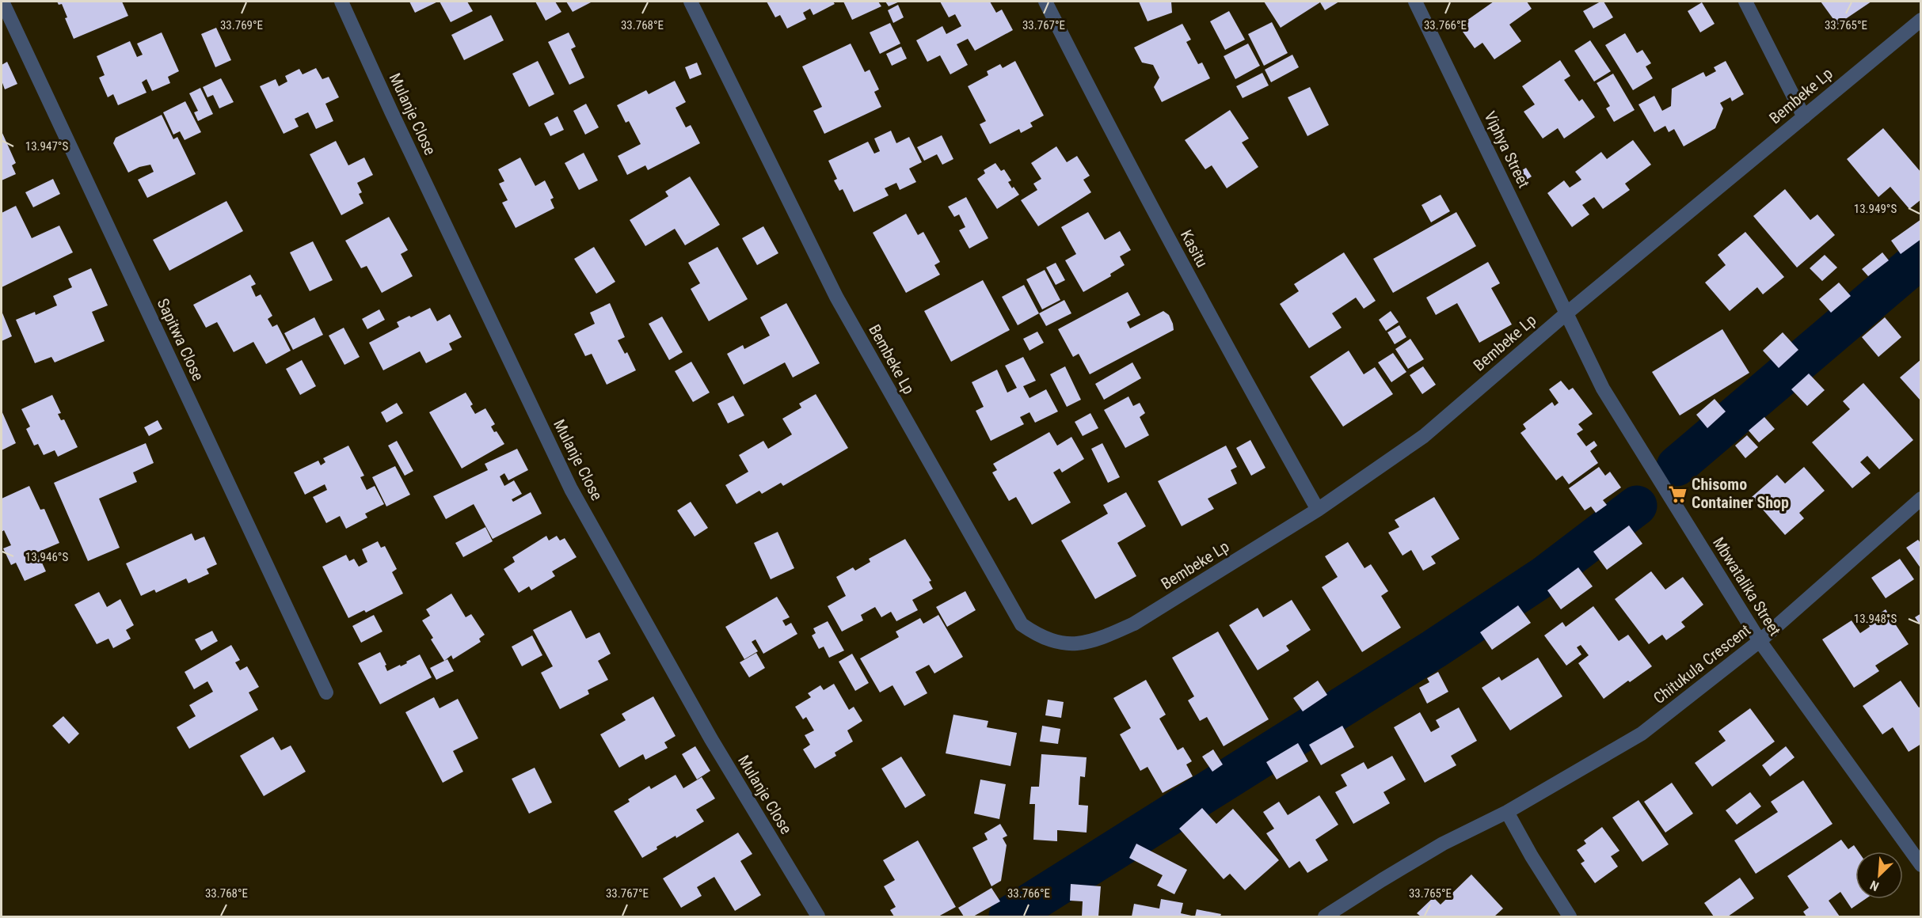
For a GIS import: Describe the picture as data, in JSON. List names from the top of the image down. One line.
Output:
{"streets":{"street":["Bembeke Lp","Mulanje Close","Viphya Street","Kasitu","Sapitwa Close","Mbwatalika Street","Chitukula Crescent"]},"crossings":[["Bembeke Lp","Viphya Street"],["Bembeke Lp","Kasitu"],["Bembeke Lp","Mbwatalika Street"],["Viphya Street","Mbwatalika Street"],["Mbwatalika Street","Chitukula Crescent"]],"places":{"supermarket":["Chisomo Container Shop"]},"north":"bottom left","coordinates":["33.768°E","33.767°E","33.766°E","33.765°E","33.769°E","13.947°S","13.949°S","13.946°S","13.948°S"]}
